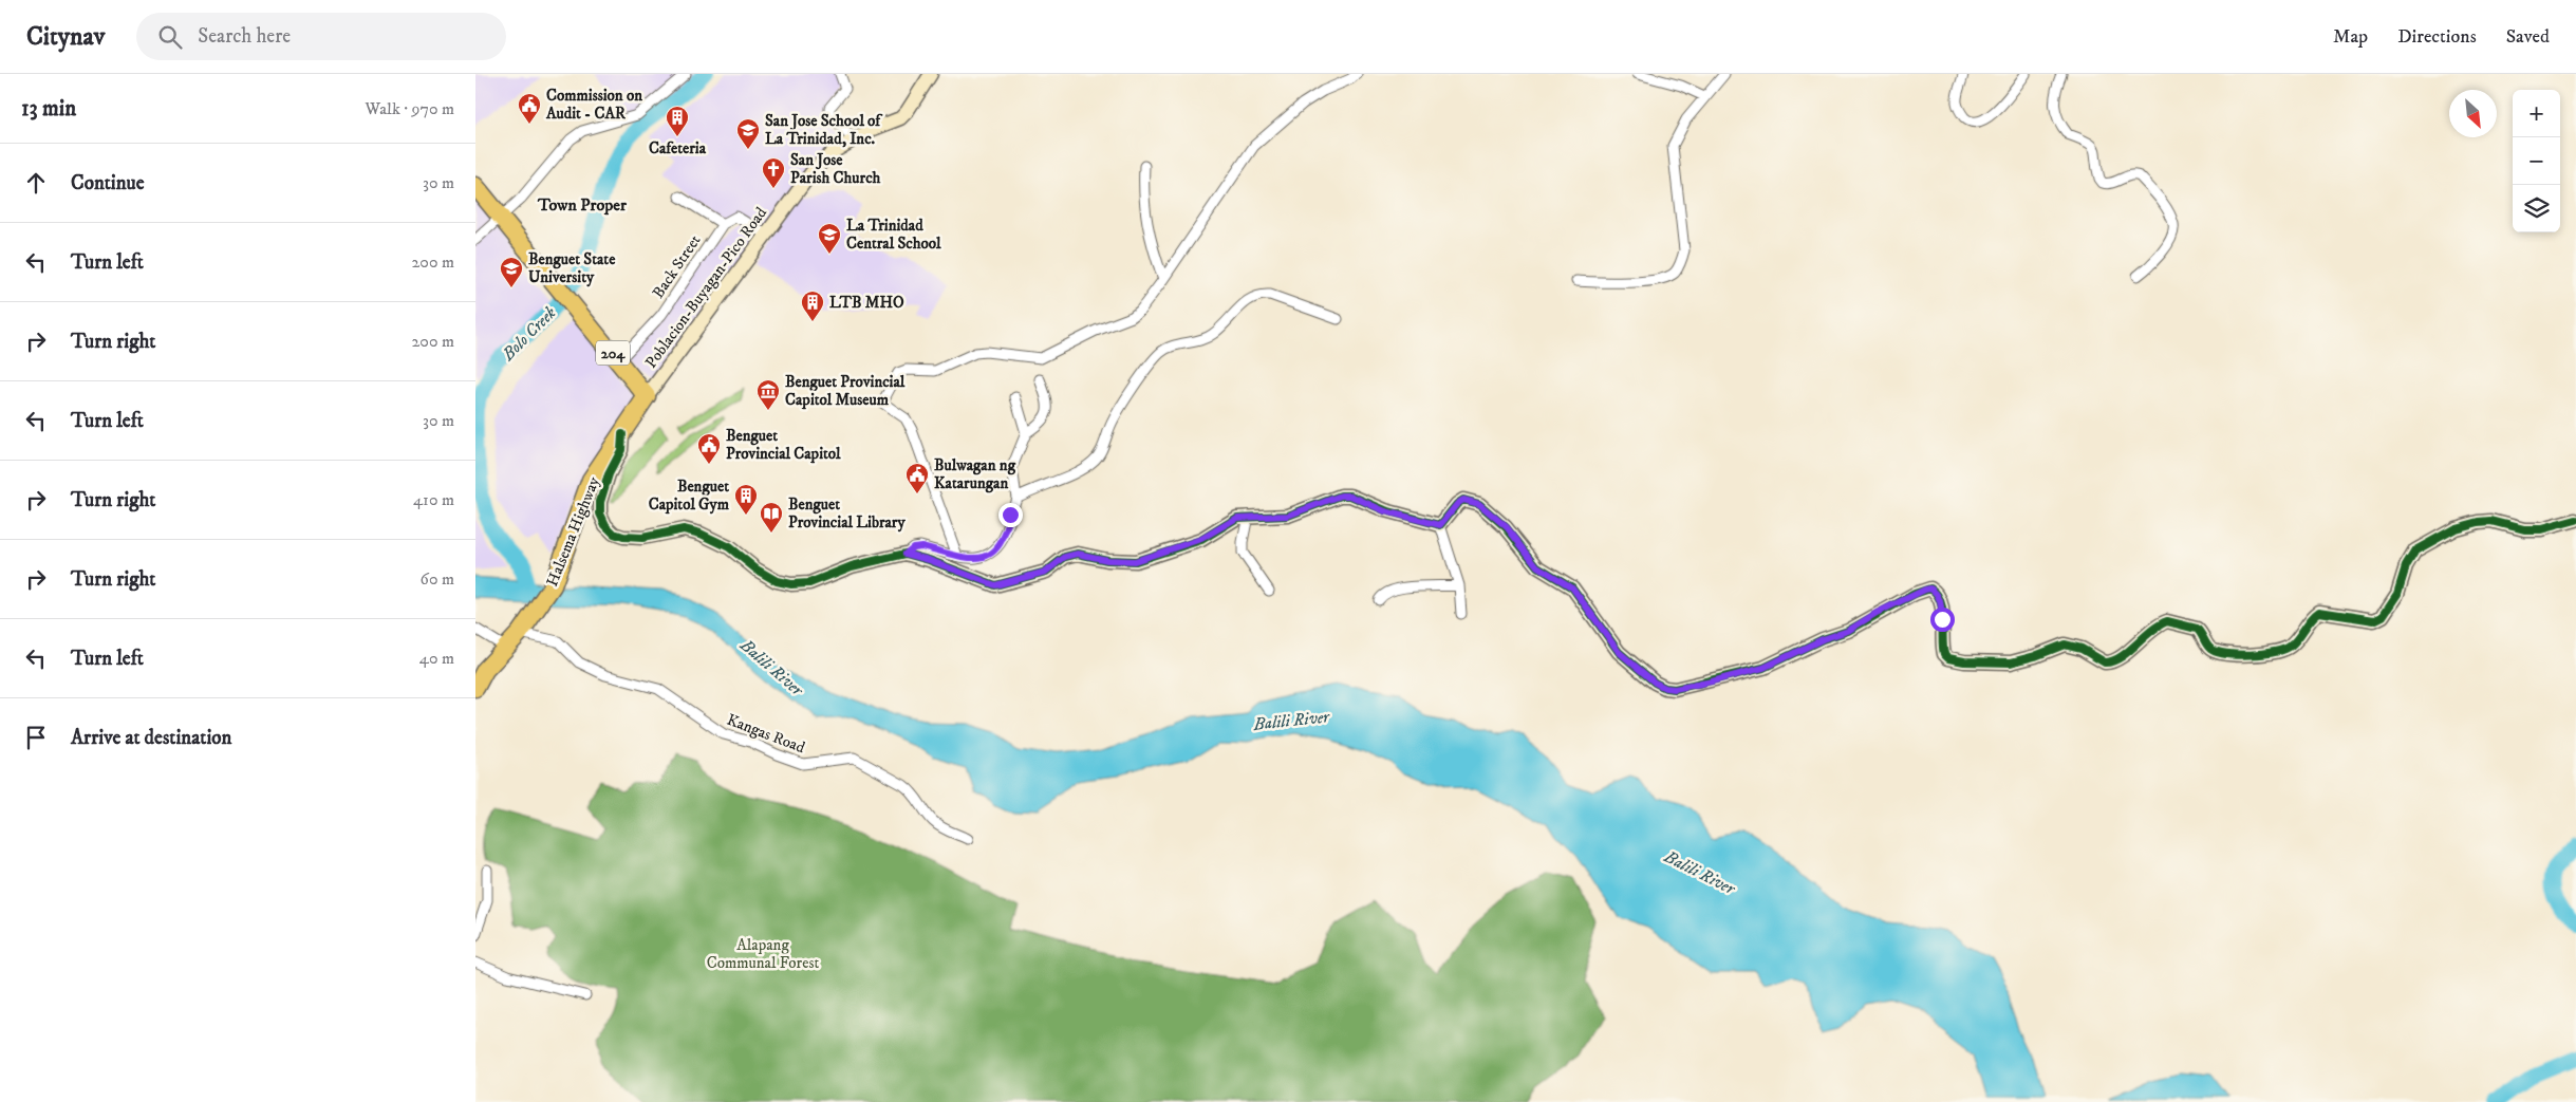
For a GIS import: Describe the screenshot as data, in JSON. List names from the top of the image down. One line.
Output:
{"streets":{"highway":["204","Halsema Highway"],"street":["Back Street","Poblacion-Buyagan-Pico Road","Kangas Road"]},"crossings":[["Back Street","204"],["Poblacion-Buyagan-Pico Road","204"],["Poblacion-Buyagan-Pico Road","Halsema Highway"],["204","Halsema Highway"],["Halsema Highway","Kangas Road"]],"districts":["Town Proper"],"water":["Bolo Creek","Balili River"],"parks":["Alapang Communal Forest"],"places":{"public building":["Commission on Audit - CAR","Benguet Provincial Capitol","Bulwagan ng Katarungan"],"building":["Cafeteria","LTB MHO","Benguet Capitol Gym"],"school or university":["San Jose School of La Trinidad, Inc.","La Trinidad Central School","Benguet State University"],"church":["San Jose Parish Church"],"museum":["Benguet Provincial Capitol Museum"],"library":["Benguet Provincial Library"]},"north":"bottom right","page":{"header":"Citynav","search":"Search here","nav":["Map","Directions","Saved"],"heading":["13 min","Walk · 970 m"],"map_buttons":["+","−"],"list":[["Continue","30 m"],["Turn left","200 m"],["Turn right","200 m"],["Turn left","30 m"],["Turn right","410 m"],["Turn right","60 m"],["Turn left","40 m"],"Arrive at destination"]}}
